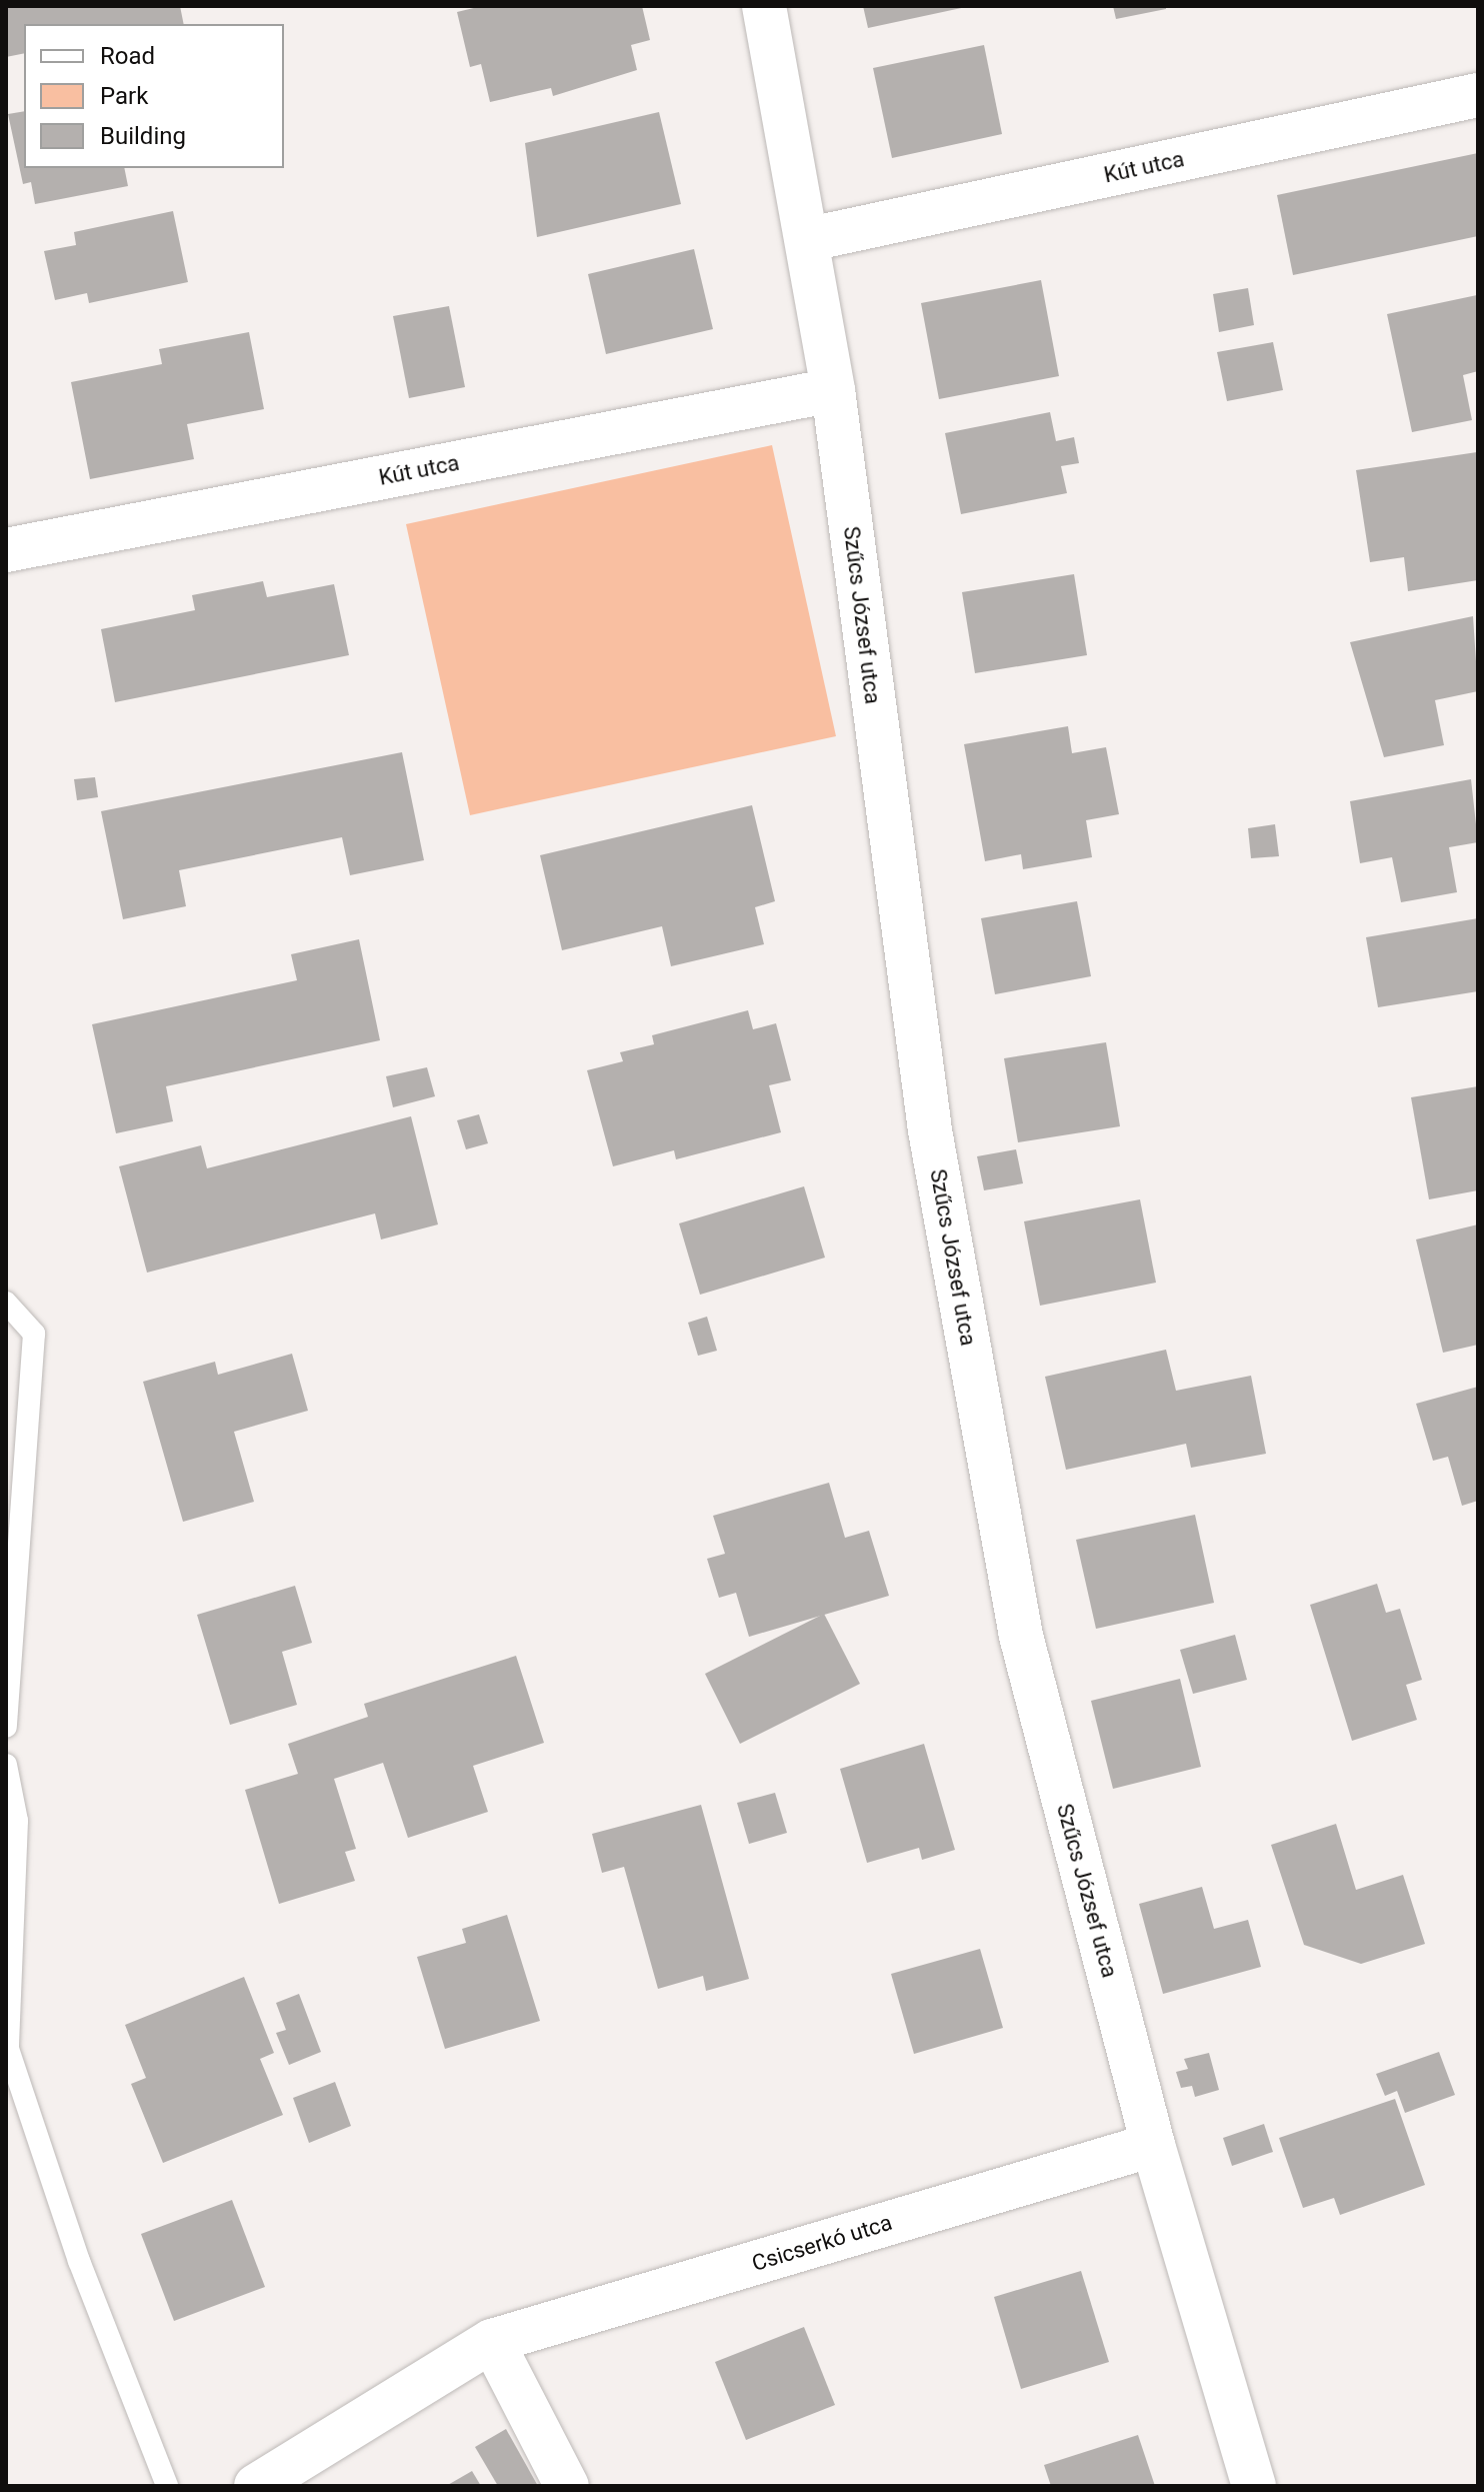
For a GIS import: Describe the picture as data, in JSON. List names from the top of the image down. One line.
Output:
{"streets":{"street":["Kút utca","Szűcs József utca","Csicserkó utca"]},"crossings":[["Kút utca","Szűcs József utca"],["Szűcs József utca","Csicserkó utca"]],"legend":["Road","Park","Building"]}
